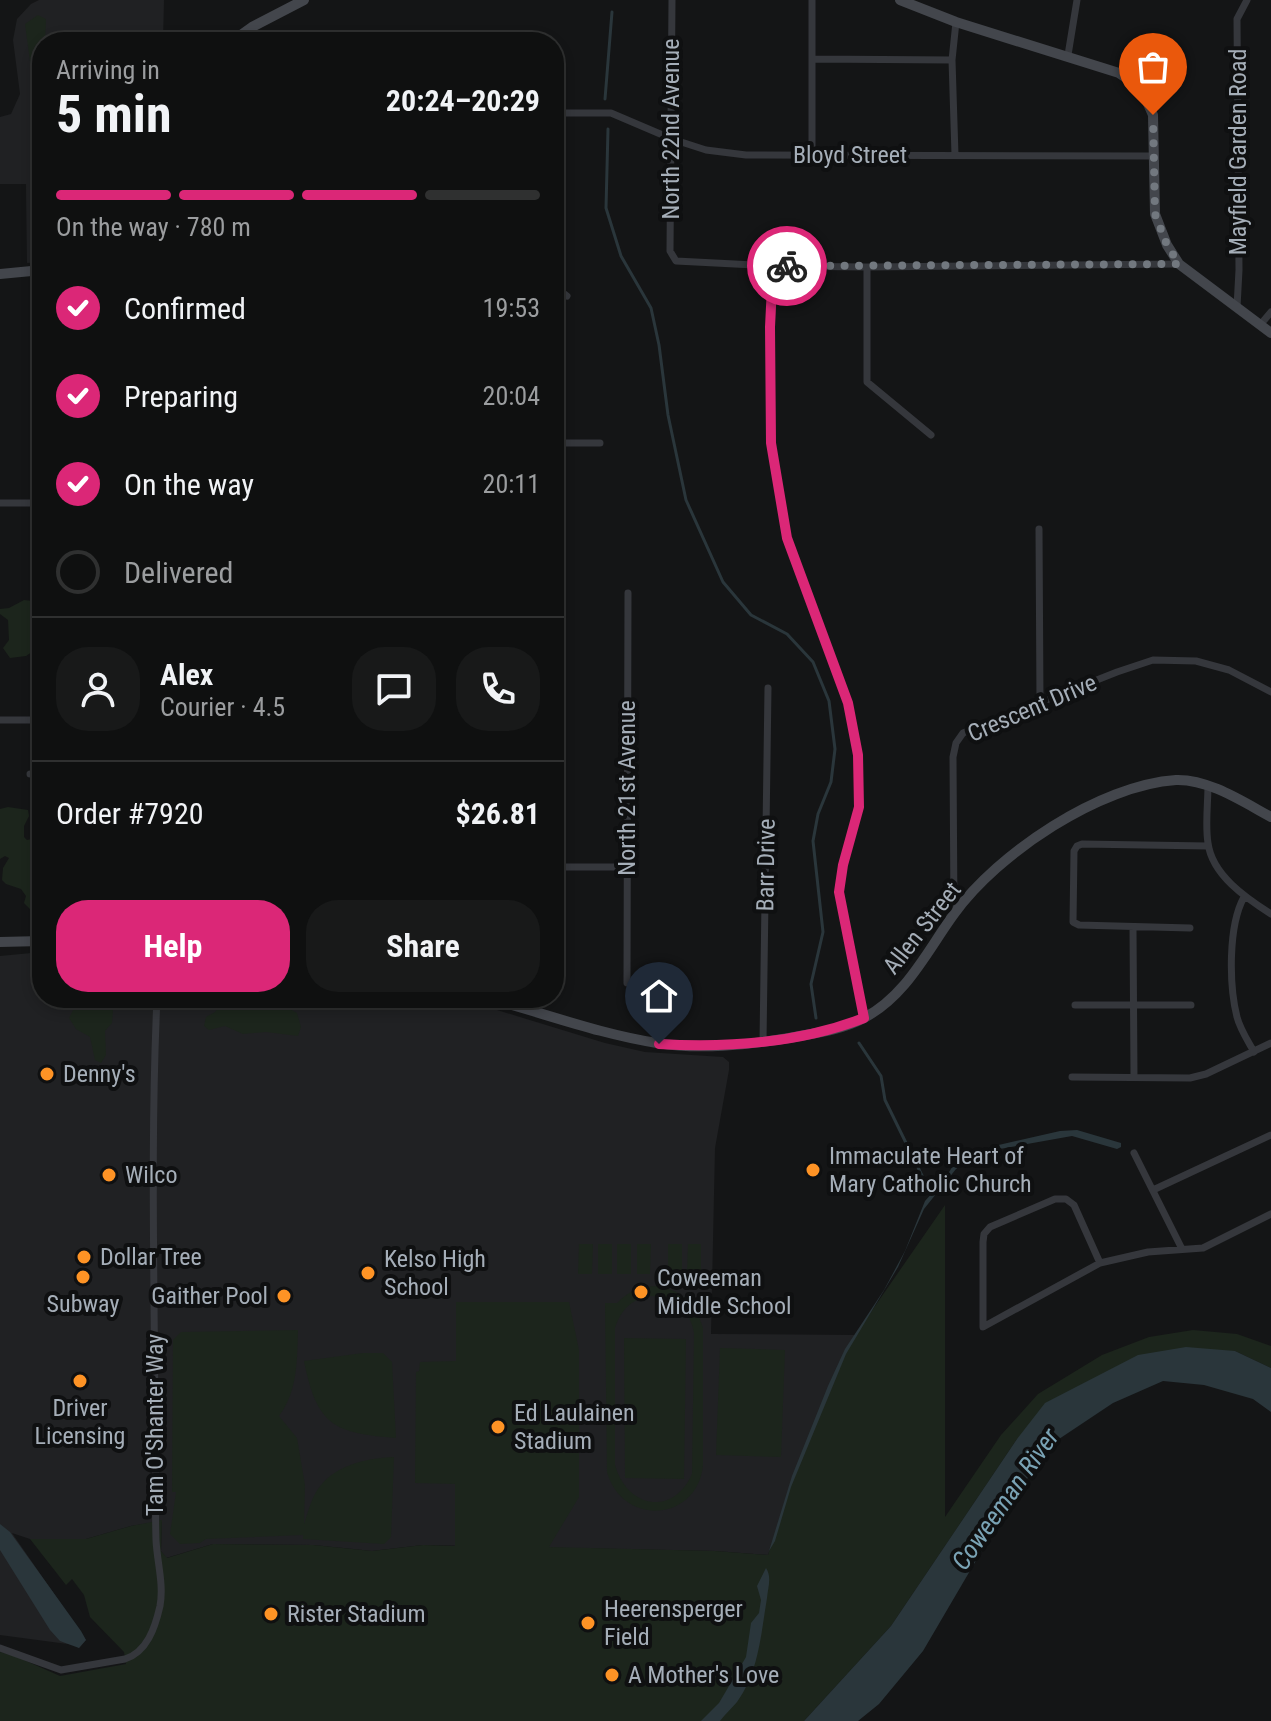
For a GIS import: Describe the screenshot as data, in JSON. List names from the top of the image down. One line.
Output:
{"streets":{"street":["North 22nd Avenue","Mayfield Garden Road","Bloyd Street","Crescent Drive","North 21st Avenue","Barr Drive","Allen Street","Tam O'Shanter Way"]},"crossings":[["North 22nd Avenue","Bloyd Street"],["Crescent Drive","Allen Street"],["Barr Drive","Allen Street"]],"water":["Coweeman River"],"places":["Denny's","Immaculate Heart of Mary Catholic Church","Wilco","Dollar Tree","Kelso High School","Subway","Coweeman Middle School","Gaither Pool","Driver Licensing","Ed Laulainen Stadium","Rister Stadium","Heerensperger Field","A Mother's Love"],"page":{"heading":["5 min","Arriving in","20:24–20:29"],"panel":["Alex","Courier · 4.5","Order #7920","$26.81"],"bar":"On the way · 780 m","list":[["Confirmed","19:53"],["Preparing","20:04"],["On the way","20:11"],"Delivered"],"buttons":["Help","Share"]}}
